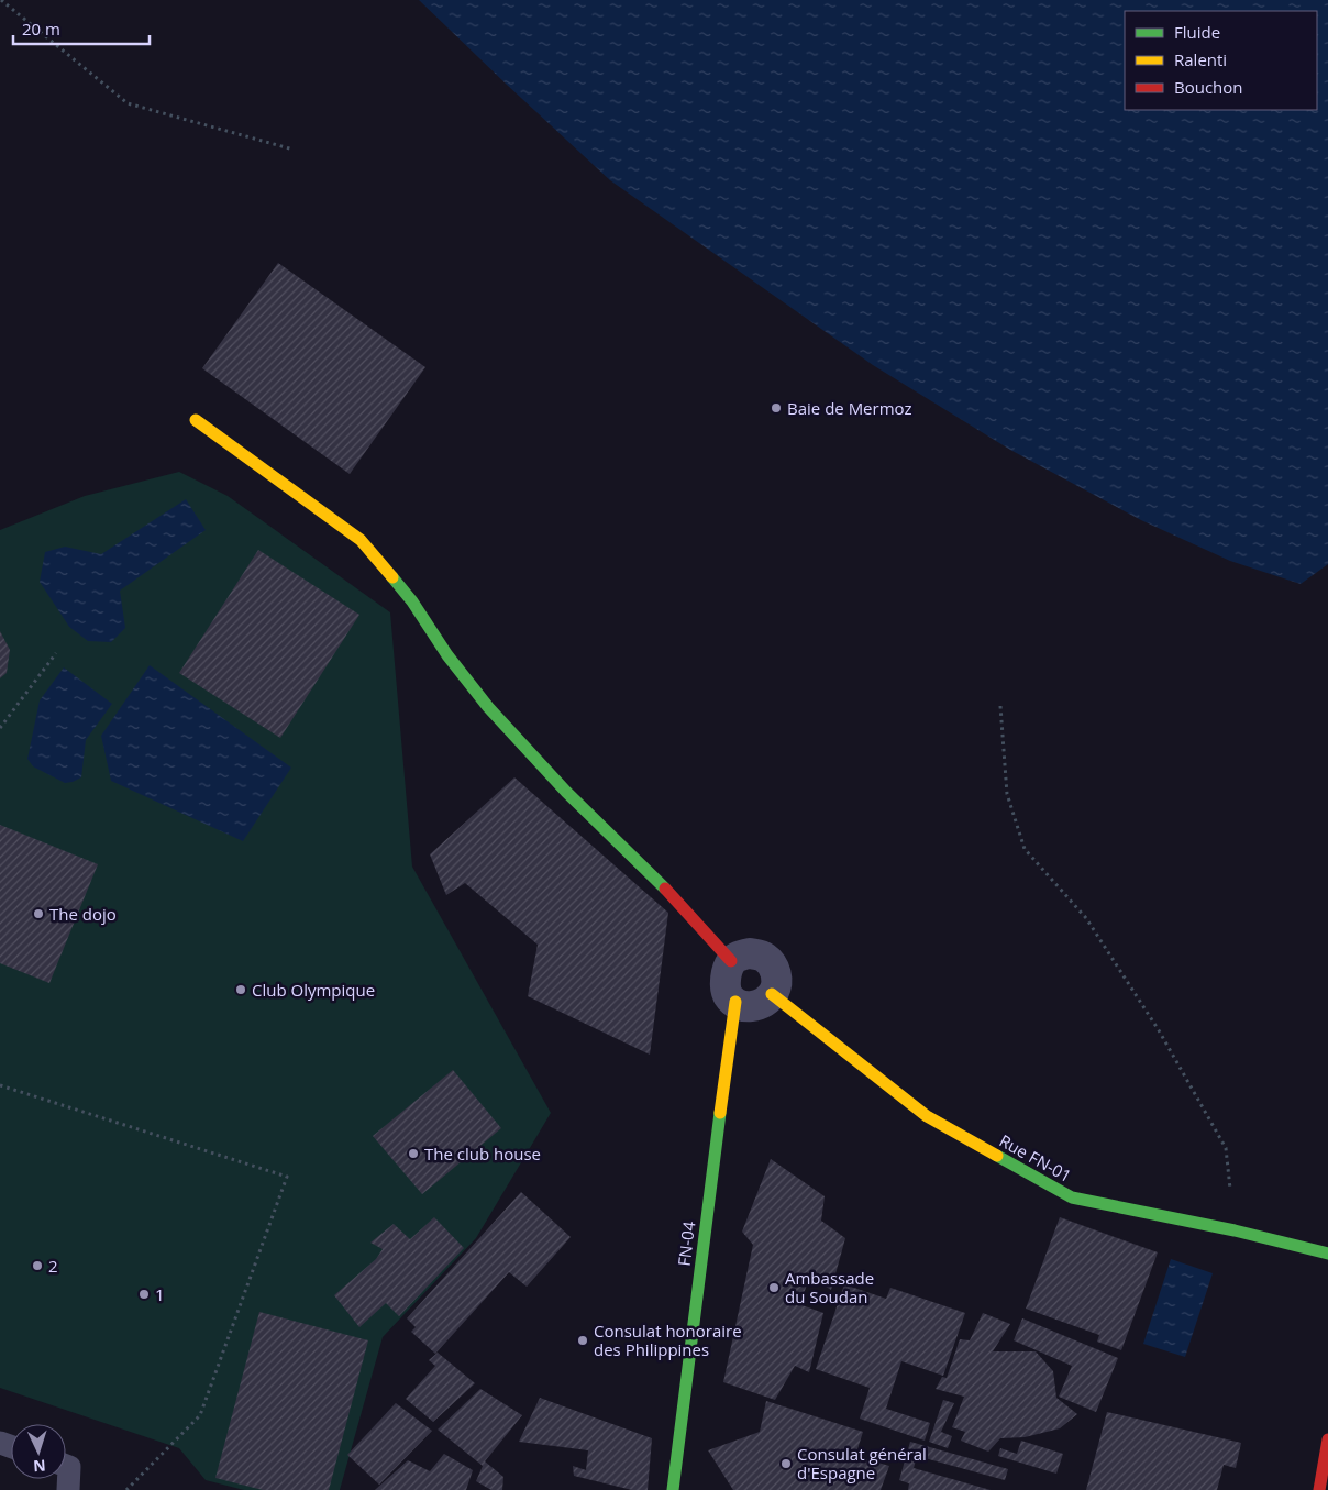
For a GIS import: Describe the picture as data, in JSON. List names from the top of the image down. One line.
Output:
{"streets":{"street":["Rue FN-01","FN-04"]},"crossings":[["Rue FN-01","FN-04"]],"places":["Baie de Mermoz","The dojo","Club Olympique","The club house","2","Ambassade du Soudan","1","Consulat honoraire des Philippines","Consulat général d'Espagne"],"legend":["Fluide","Ralenti","Bouchon"],"scale_bar":"20 m","north":"bottom"}
